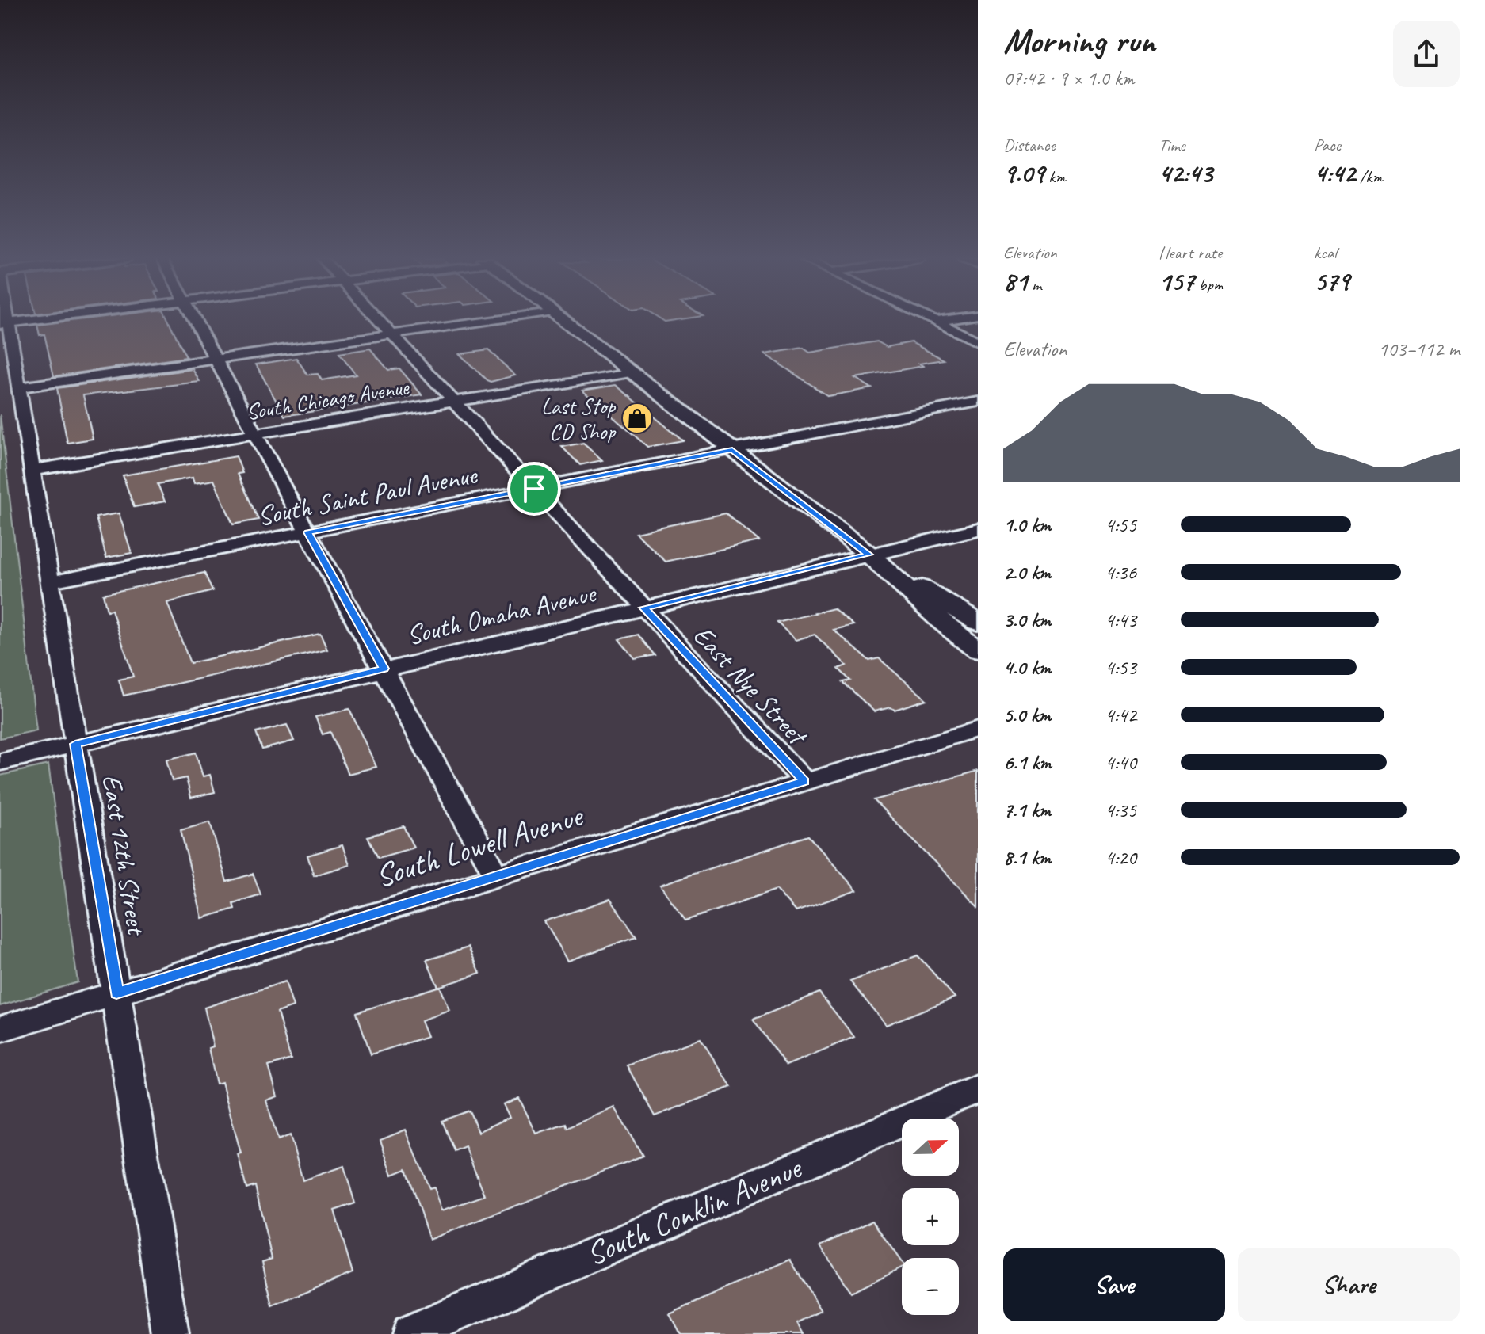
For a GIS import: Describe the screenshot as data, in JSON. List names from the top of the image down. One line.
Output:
{"streets":{"street":["South Chicago Avenue","South Saint Paul Avenue","South Omaha Avenue","East Nye Street","South Lowell Avenue","East 12th Street","South Conklin Avenue"]},"crossings":[["South Chicago Avenue","East Nye Street"],["South Chicago Avenue","East 12th Street"],["South Saint Paul Avenue","East Nye Street"],["South Saint Paul Avenue","East 12th Street"],["South Omaha Avenue","East Nye Street"],["South Omaha Avenue","East 12th Street"],["East Nye Street","South Lowell Avenue"],["South Lowell Avenue","East 12th Street"]],"places":{"shop":["Last Stop CD Shop"]},"north":"right","page":{"heading":["Morning run","07:42 · 9 × 1.0 km"],"stats":[["Distance","9.09 km"],["Time","42:43"],["Pace","4:42 /km"],["Elevation","81 m"],["Heart rate","157 bpm"],["kcal","579"]],"chart":["Elevation","103–112 m"],"list":[{"name":"1.0 km","note":"4:55"},{"name":"2.0 km","note":"4:36"},{"name":"3.0 km","note":"4:43"},{"name":"4.0 km","note":"4:53"},{"name":"5.0 km","note":"4:42"},{"name":"6.1 km","note":"4:40"},{"name":"7.1 km","note":"4:35"},{"name":"8.1 km","note":"4:20"}],"map_buttons":["+","−"],"buttons":["Save","Share"]}}
